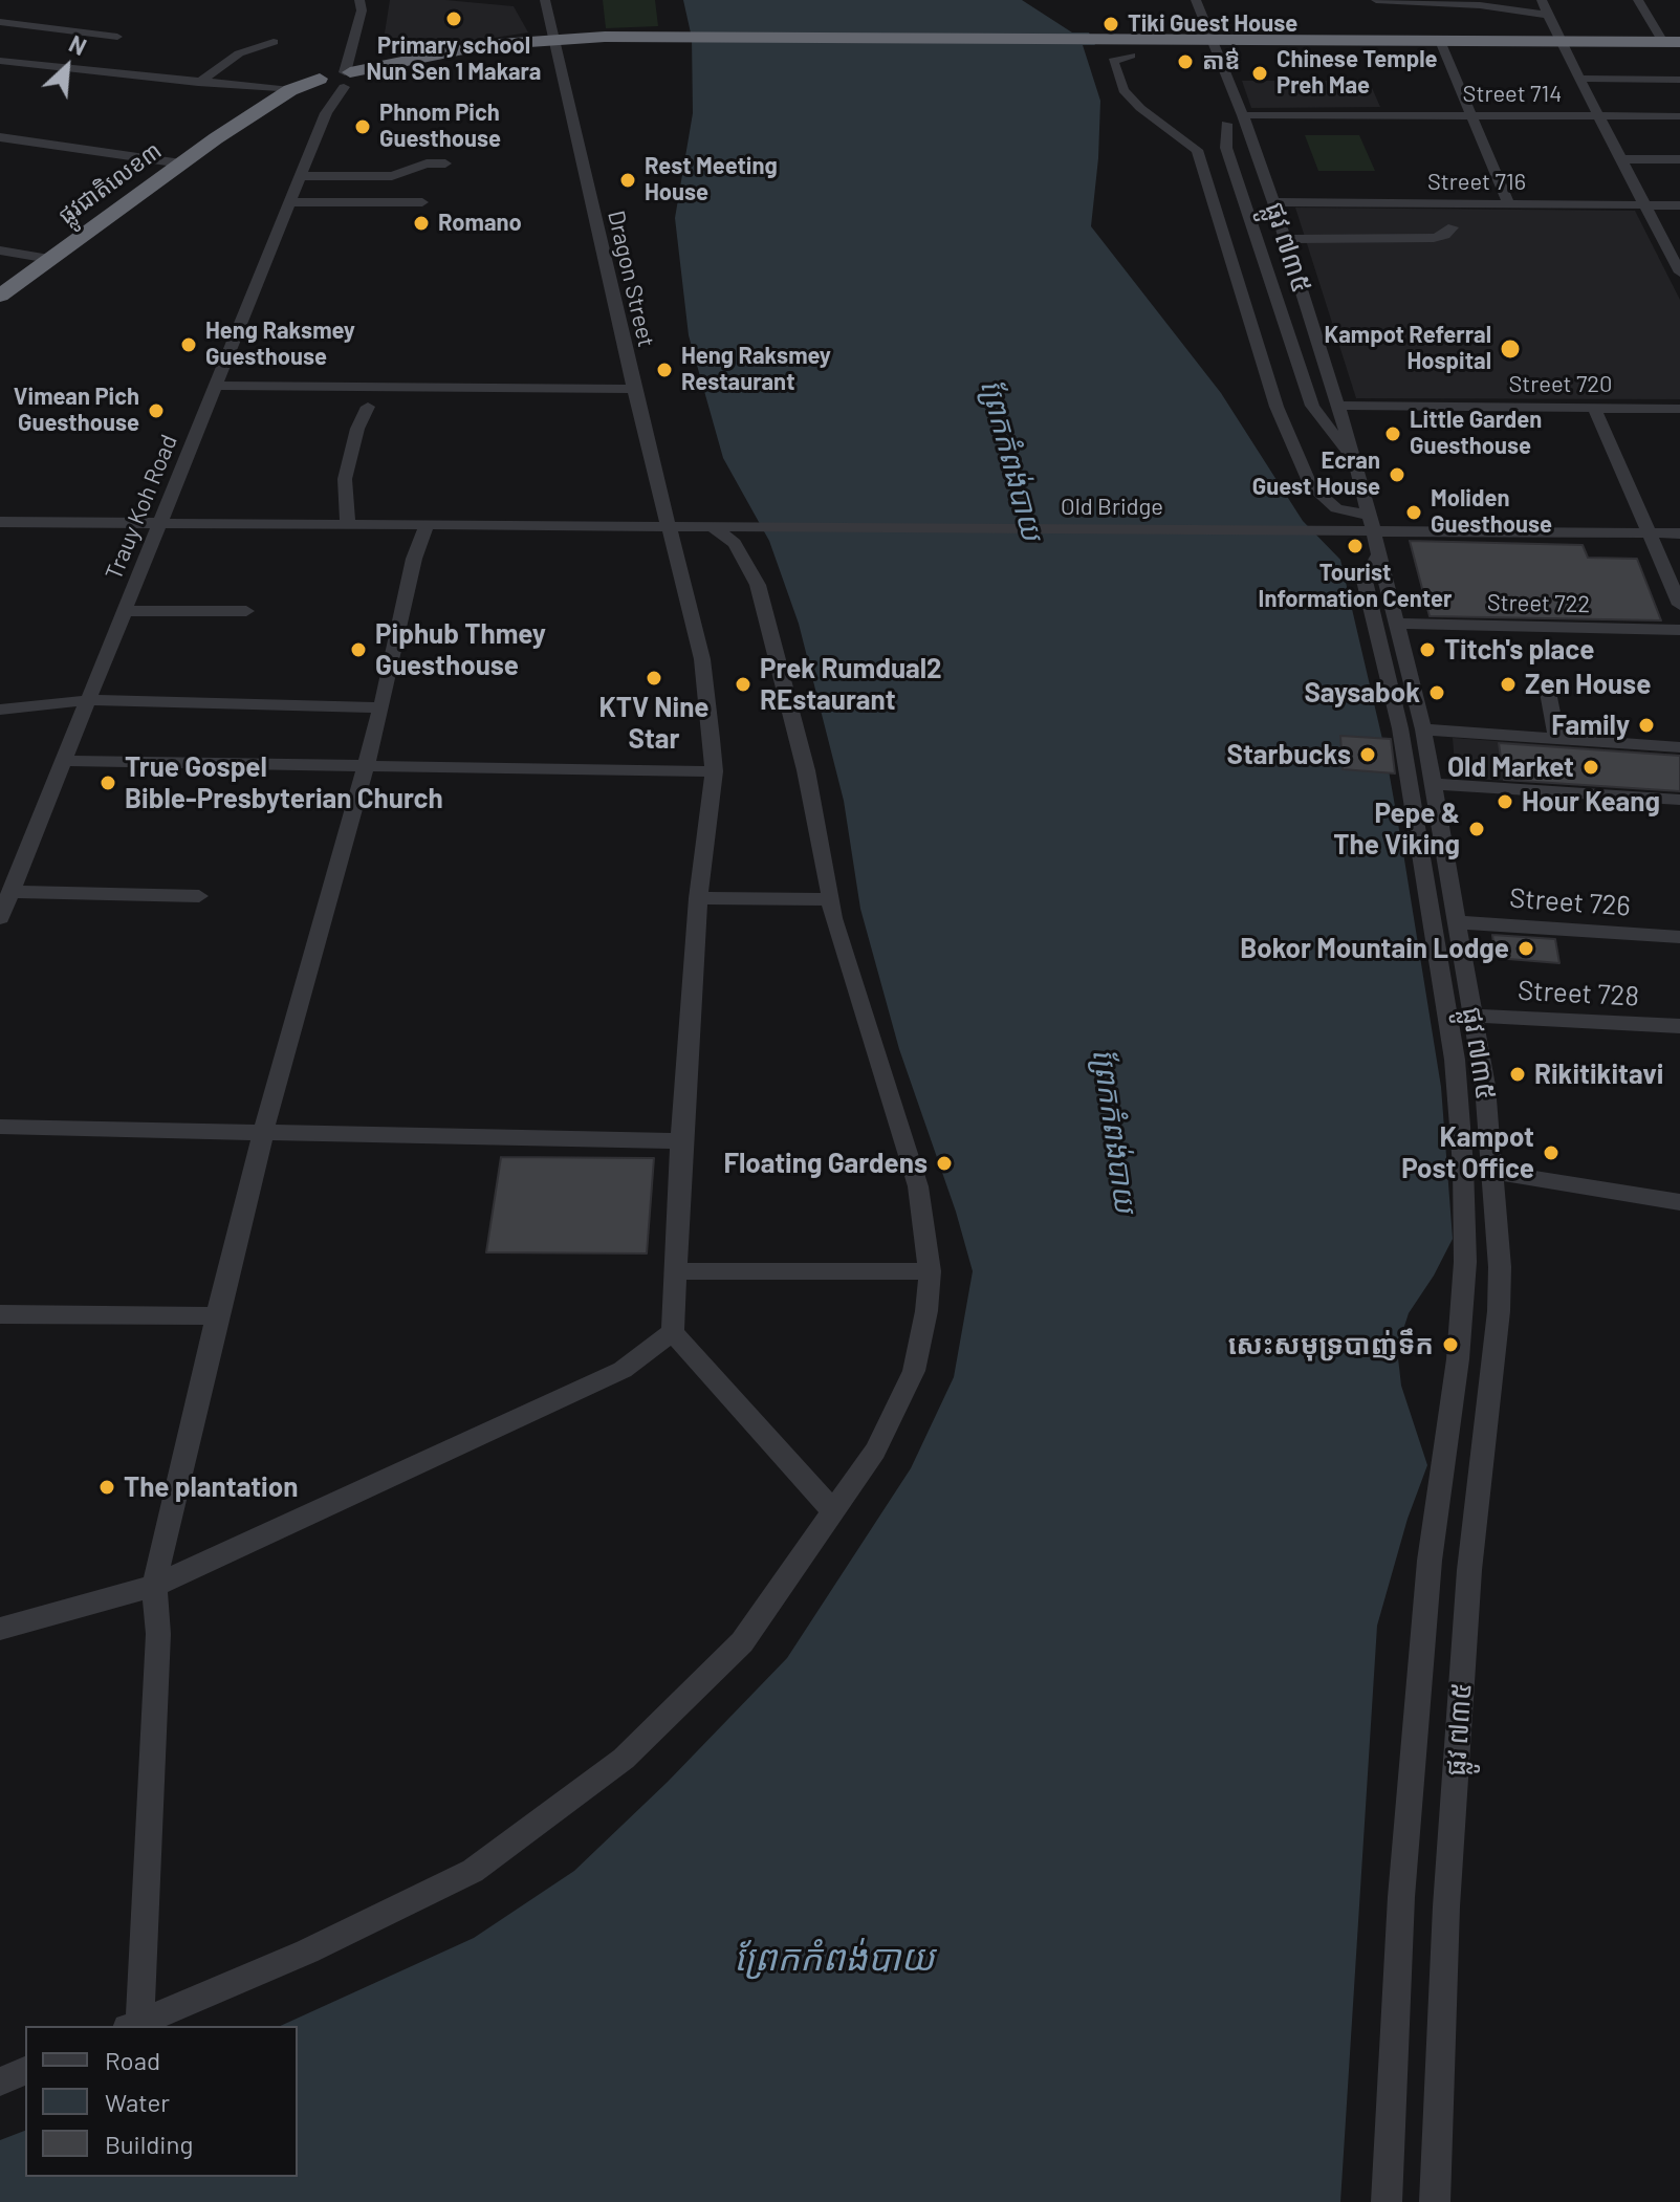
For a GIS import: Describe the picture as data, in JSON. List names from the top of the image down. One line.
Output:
{"streets":{"highway":["ផ្លូវជាតិលេខ៣"],"street":["Street 714","Street 716","ផ្លូវ ៧៣៥","Dragon Street","Street 720","Trauy Koh Road","Old Bridge","Street 722","Street 726","Street 728"]},"crossings":[["Street 714","ផ្លូវ ៧៣៥"],["Street 716","ផ្លូវ ៧៣៥"],["ផ្លូវជាតិលេខ៣","ផ្លូវ ៧៣៥"],["ផ្លូវជាតិលេខ៣","Dragon Street"],["ផ្លូវជាតិលេខ៣","Trauy Koh Road"],["ផ្លូវ ៧៣៥","Street 720"],["ផ្លូវ ៧៣៥","Old Bridge"],["ផ្លូវ ៧៣៥","Street 722"],["ផ្លូវ ៧៣៥","Street 726"],["ផ្លូវ ៧៣៥","Street 728"],["Dragon Street","Old Bridge"],["Trauy Koh Road","Old Bridge"]],"water":["ព្រែកកំពង់បាយ"],"places":["Primary school Nun Sen 1 Makara","Tiki Guest House","តាឳ","Chinese Temple Preh Mae","Phnom Pich Guesthouse","Rest Meeting House","Romano","Heng Raksmey Guesthouse","Kampot Referral Hospital","Heng Raksmey Restaurant","Vimean Pich Guesthouse","Little Garden Guesthouse","Ecran Guest House","Moliden Guesthouse","Tourist Information Center","Piphub Thmey Guesthouse","Titch's place","KTV Nine Star","Prek Rumdual2 REstaurant","Zen House","Saysabok","Family","Starbucks","Old Market","True Gospel Bible-Presbyterian Church","Hour Keang","Pepe & The Viking","Bokor Mountain Lodge","Rikitikitavi","Kampot Post Office","Floating Gardens","សេះសមុទ្របាញ់ទឹក","The plantation"],"legend":["Road","Water","Building"],"north":"top right"}
